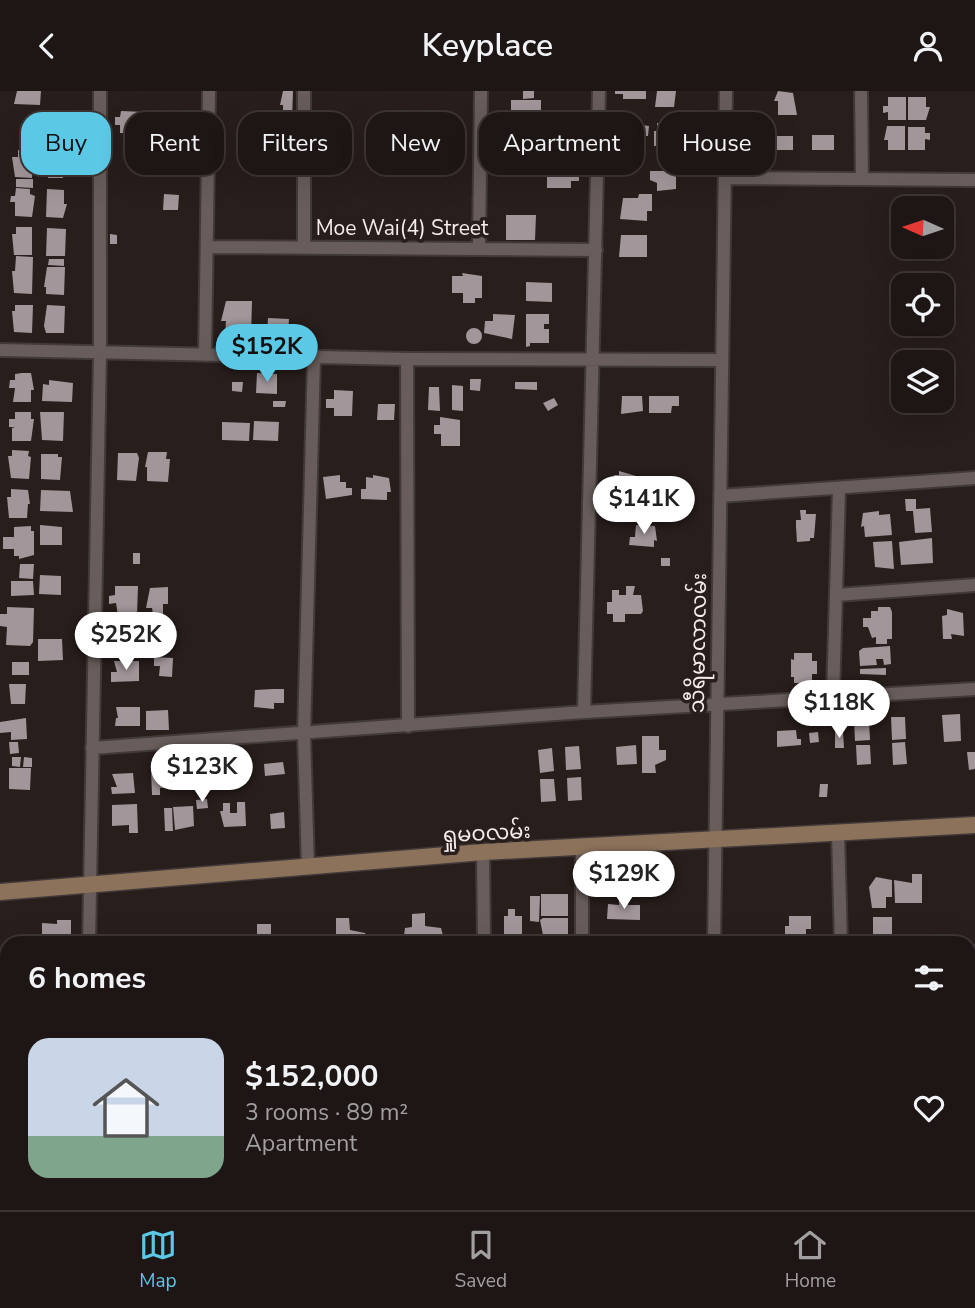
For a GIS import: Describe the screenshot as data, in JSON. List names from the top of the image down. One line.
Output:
{"streets":{"street":["Moe Wai(4) Street","သီရိမာလာလမ်း","ရှုမဝလမ်း"]},"crossings":[["သီရိမာလာလမ်း","ရှုမဝလမ်း"]],"north":"left","page":{"header":"Keyplace","chip":["Buy","Rent","Filters","New","Apartment","House"],"price":["$152K","$141K","$252K","$118K","$123K","$129K"],"heading":"6 homes","list":[{"name":"$152,000","note":"3 rooms · 89 m² · Apartment"}],"tabs":["Map","Saved","Home"]}}
